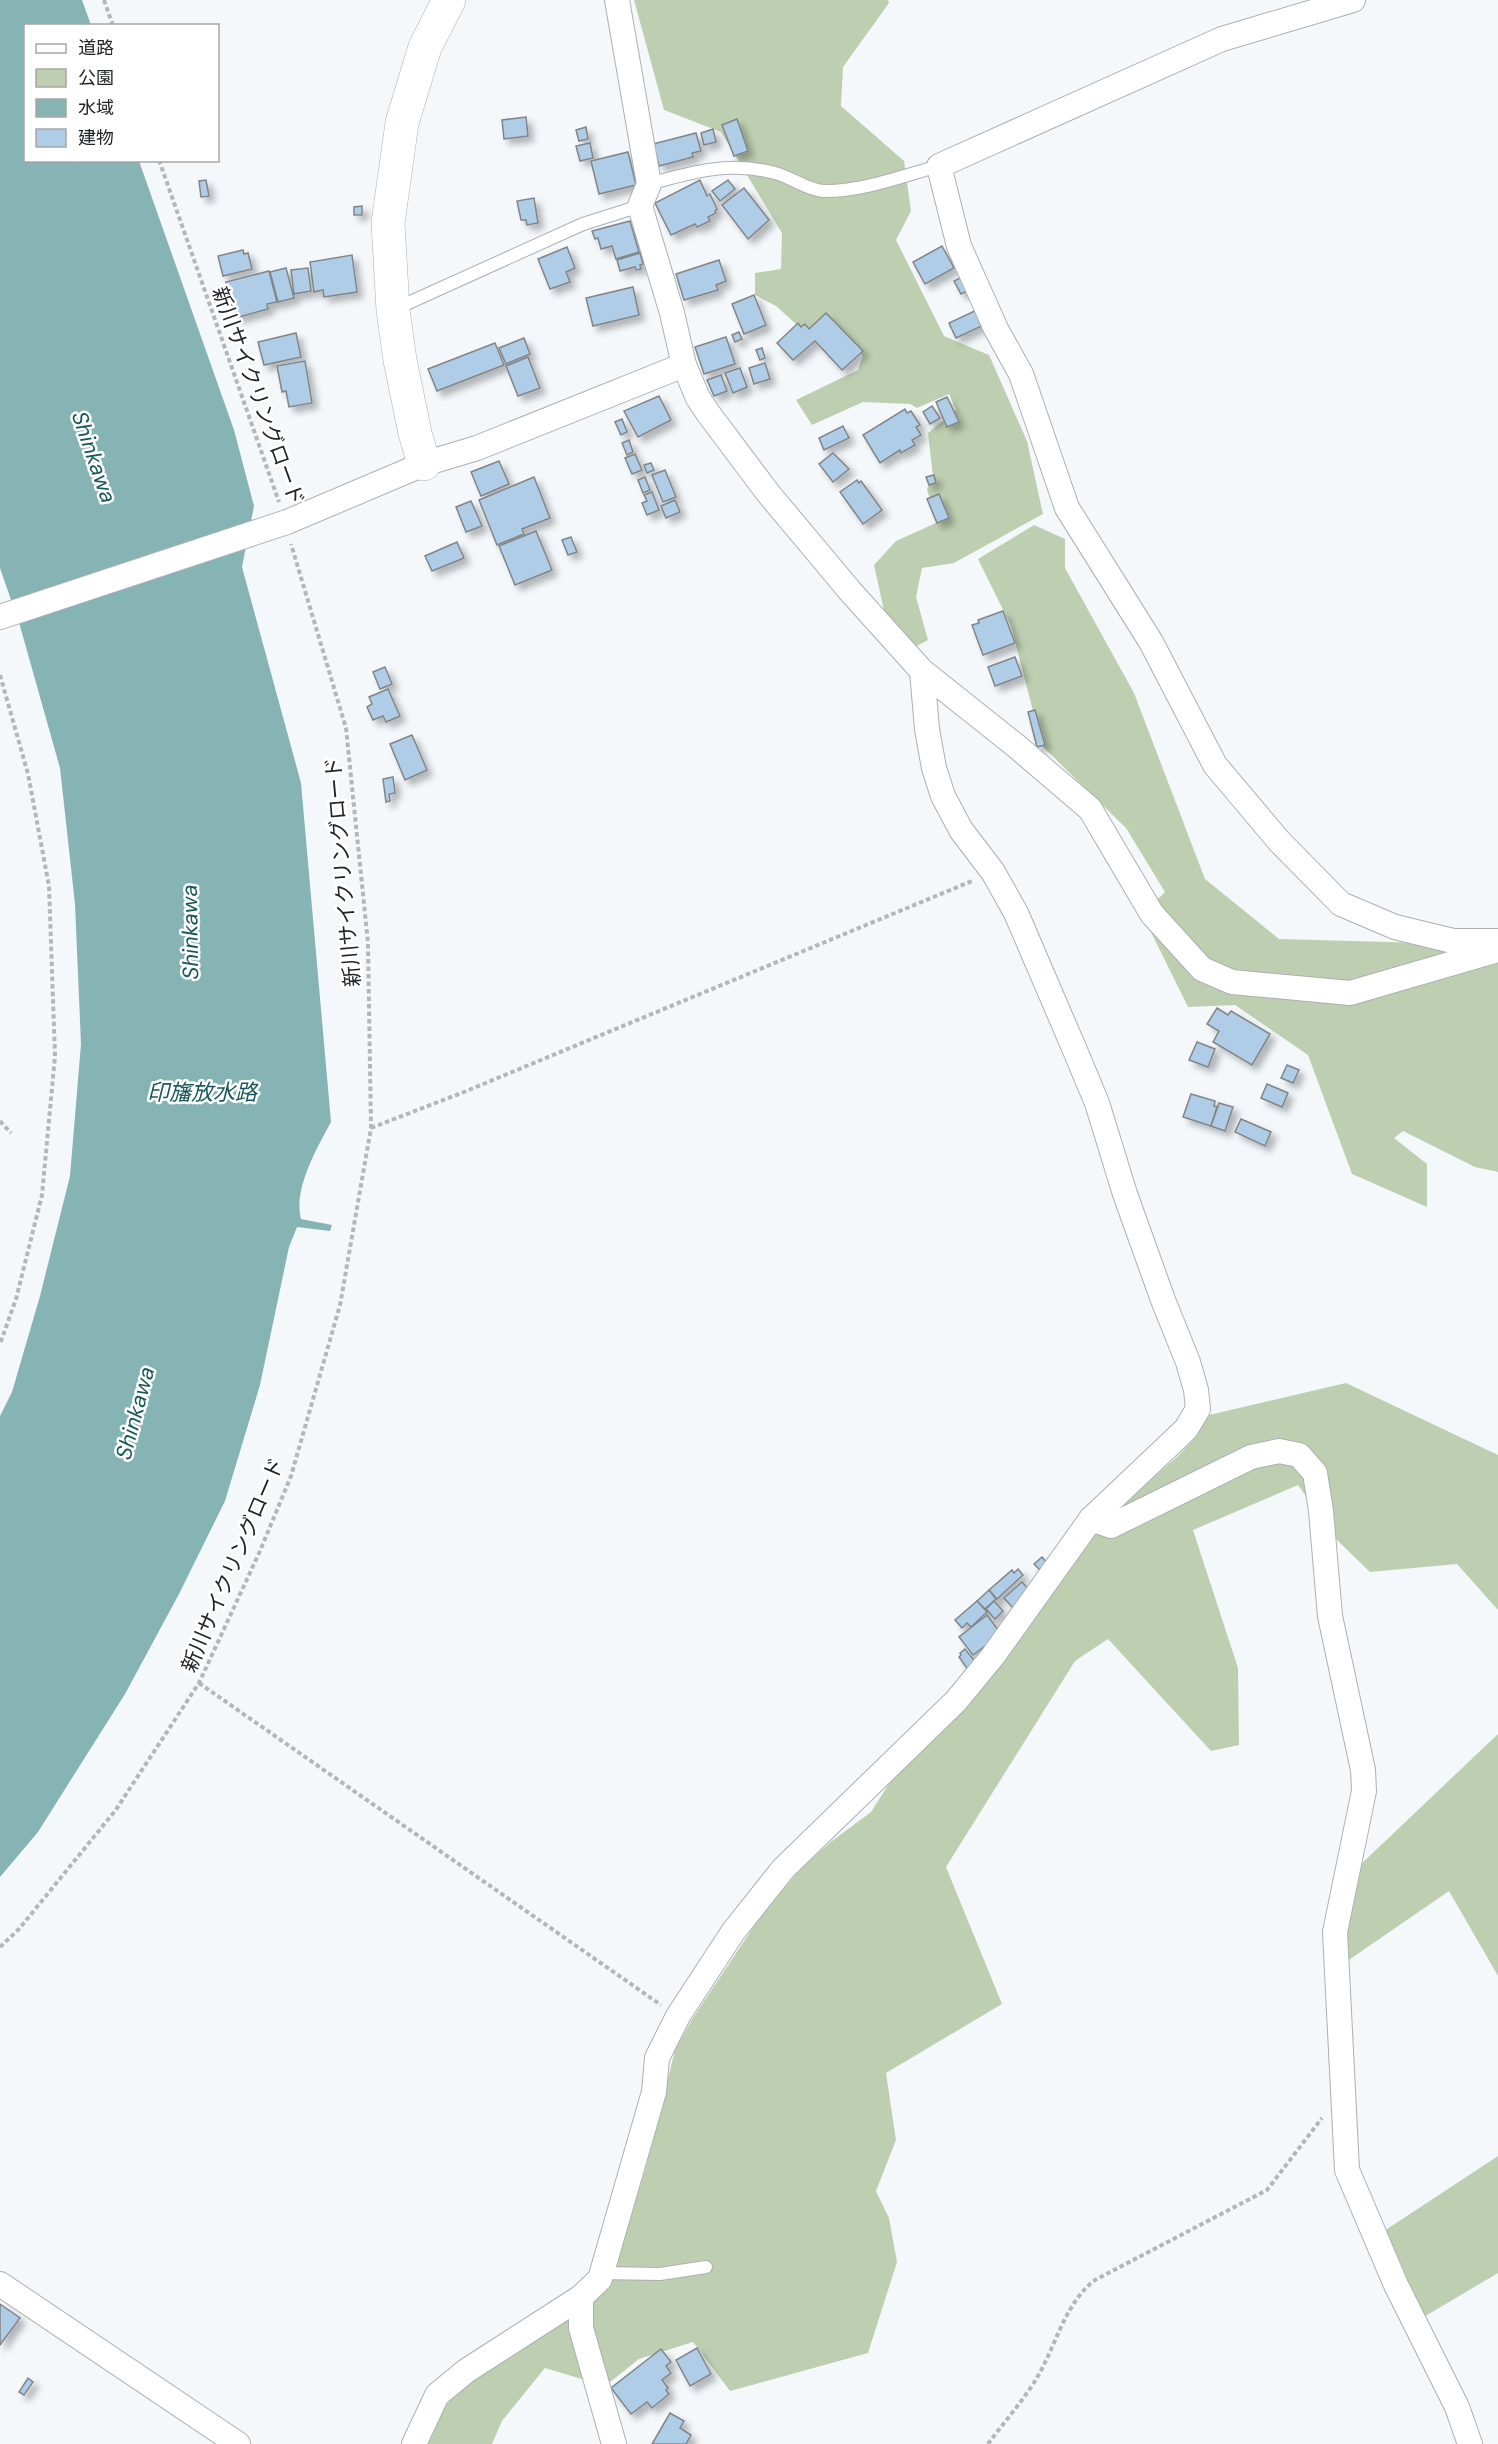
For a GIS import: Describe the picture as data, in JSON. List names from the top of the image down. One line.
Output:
{"streets":{"path":["新川サイクリングロード"]},"water":["Shinkawa","印旛放水路"],"legend":["道路","公園","水域","建物"]}
